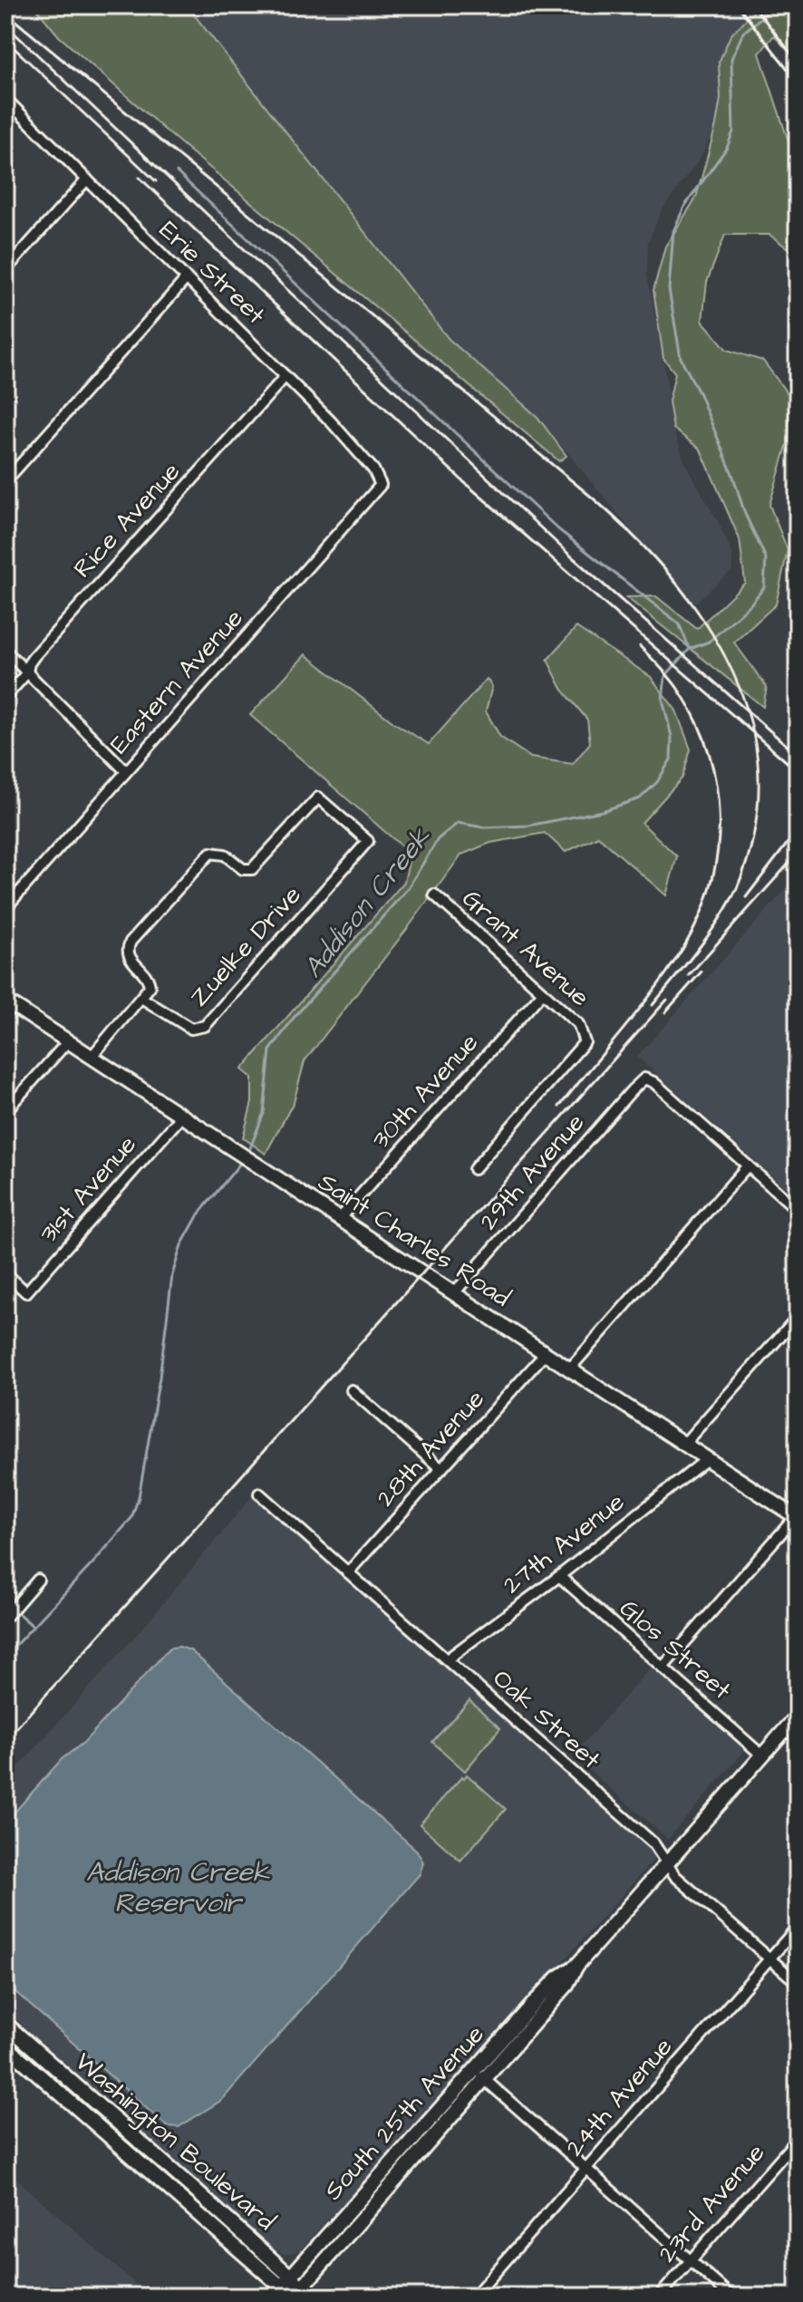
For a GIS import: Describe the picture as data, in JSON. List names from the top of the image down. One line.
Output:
{"streets":{"main road":["Saint Charles Road","South 25th Avenue","Washington Boulevard"],"street":["Erie Street","Rice Avenue","Eastern Avenue","Zuelke Drive","Grant Avenue","30th Avenue","29th Avenue","31st Avenue","28th Avenue","27th Avenue","Glos Street","Oak Street","24th Avenue","23rd Avenue"]},"crossings":[["Erie Street","Rice Avenue"],["Erie Street","Eastern Avenue"],["Grant Avenue","30th Avenue"],["30th Avenue","Saint Charles Road"],["29th Avenue","Saint Charles Road"],["31st Avenue","Saint Charles Road"],["Saint Charles Road","28th Avenue"],["Saint Charles Road","27th Avenue"],["28th Avenue","Oak Street"],["27th Avenue","Glos Street"],["27th Avenue","Oak Street"],["Glos Street","South 25th Avenue"],["Oak Street","24th Avenue"],["Oak Street","South 25th Avenue"],["South 25th Avenue","Washington Boulevard"]],"water":["Addison Creek","Addison Creek Reservoir"]}
